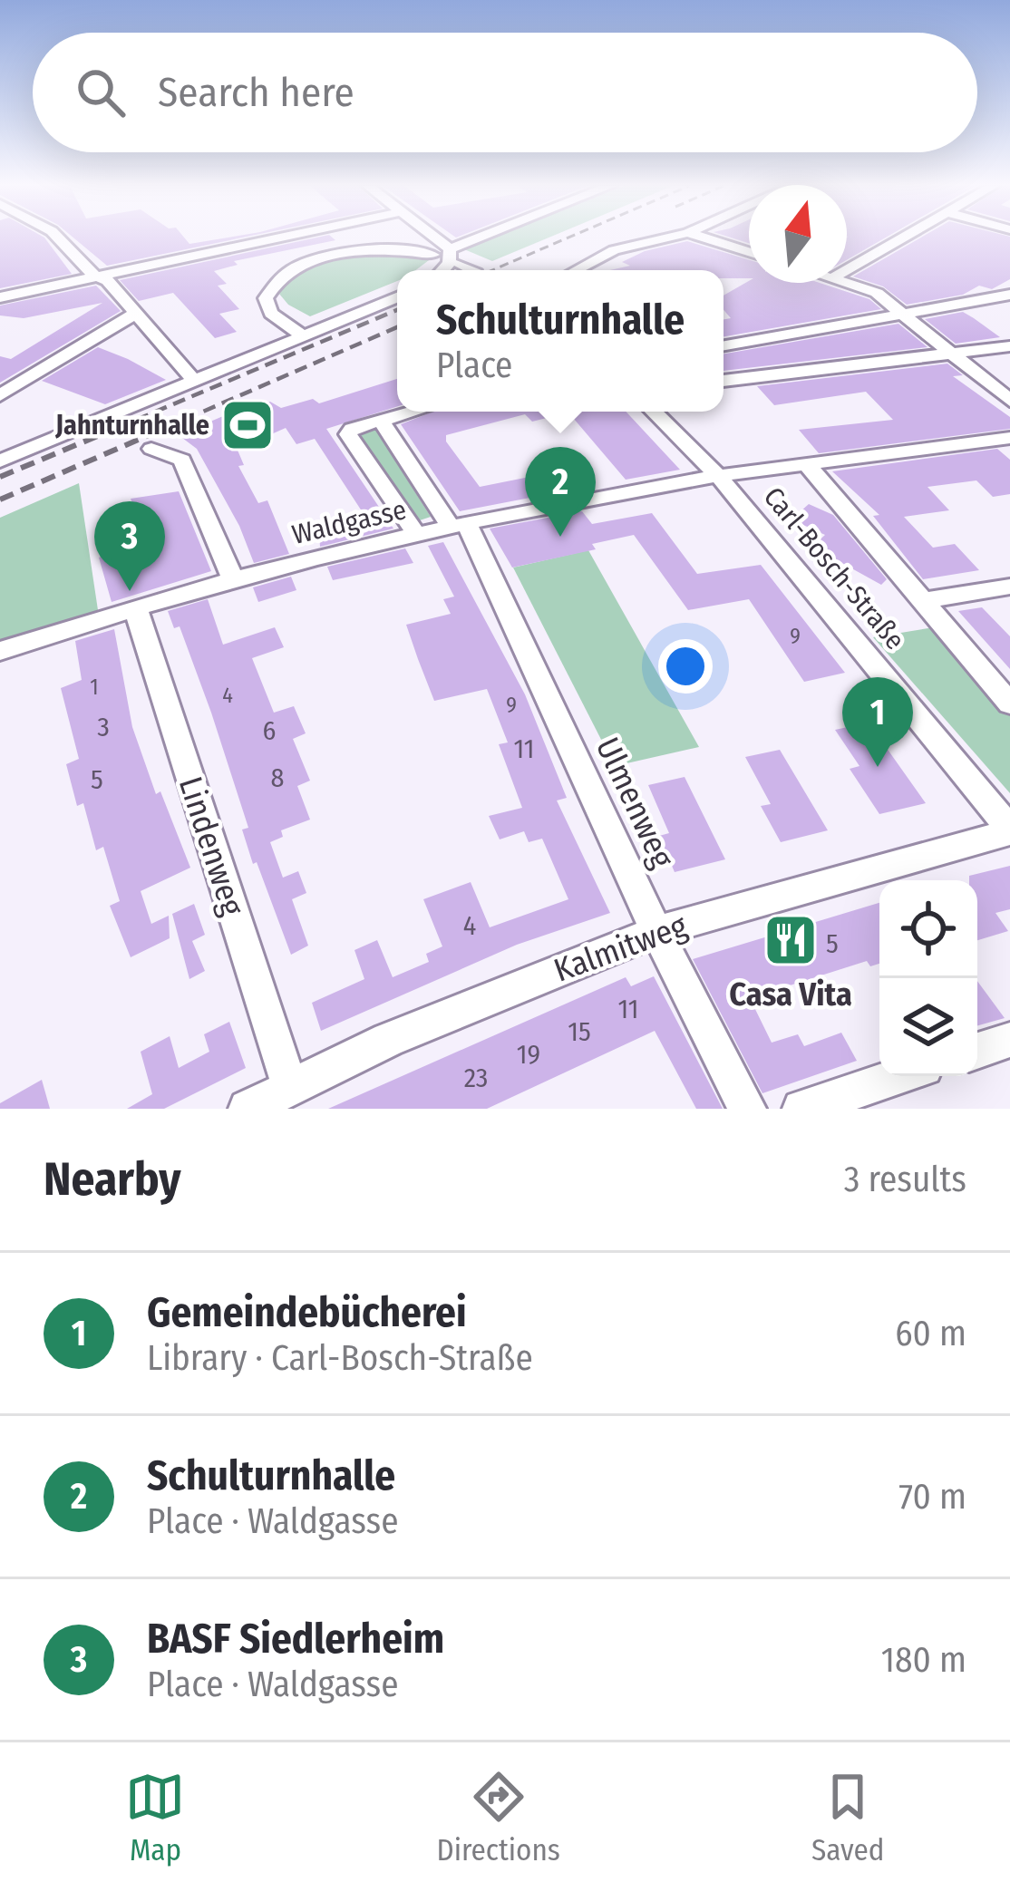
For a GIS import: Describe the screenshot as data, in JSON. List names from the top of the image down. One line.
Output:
{"streets":{"street":["Waldgasse","Carl-Bosch-Straße","Ulmenweg","Lindenweg","Kalmitweg"]},"crossings":[["Waldgasse","Carl-Bosch-Straße"],["Waldgasse","Ulmenweg"],["Waldgasse","Lindenweg"],["Carl-Bosch-Straße","Kalmitweg"],["Ulmenweg","Kalmitweg"],["Lindenweg","Kalmitweg"]],"places":{"sports":["Jahnturnhalle"],"restaurant":["Casa Vita"]},"house_numbers":["9","1","4","9","3","6","11","8","5","4","5","11","15","19","23"],"north":"top","page":{"search":"Search here","popup":["Schulturnhalle","Place"],"pins":["2","3","1"],"heading":["Nearby","3 results"],"list":[{"mark":"1","name":"Gemeindebücherei","note":"Library · Carl-Bosch-Straße","value":"60 m"},{"mark":"2","name":"Schulturnhalle","note":"Place · Waldgasse","value":"70 m"},{"mark":"3","name":"BASF Siedlerheim","note":"Place · Waldgasse","value":"180 m"}],"nav":["Map","Directions","Saved"]}}
